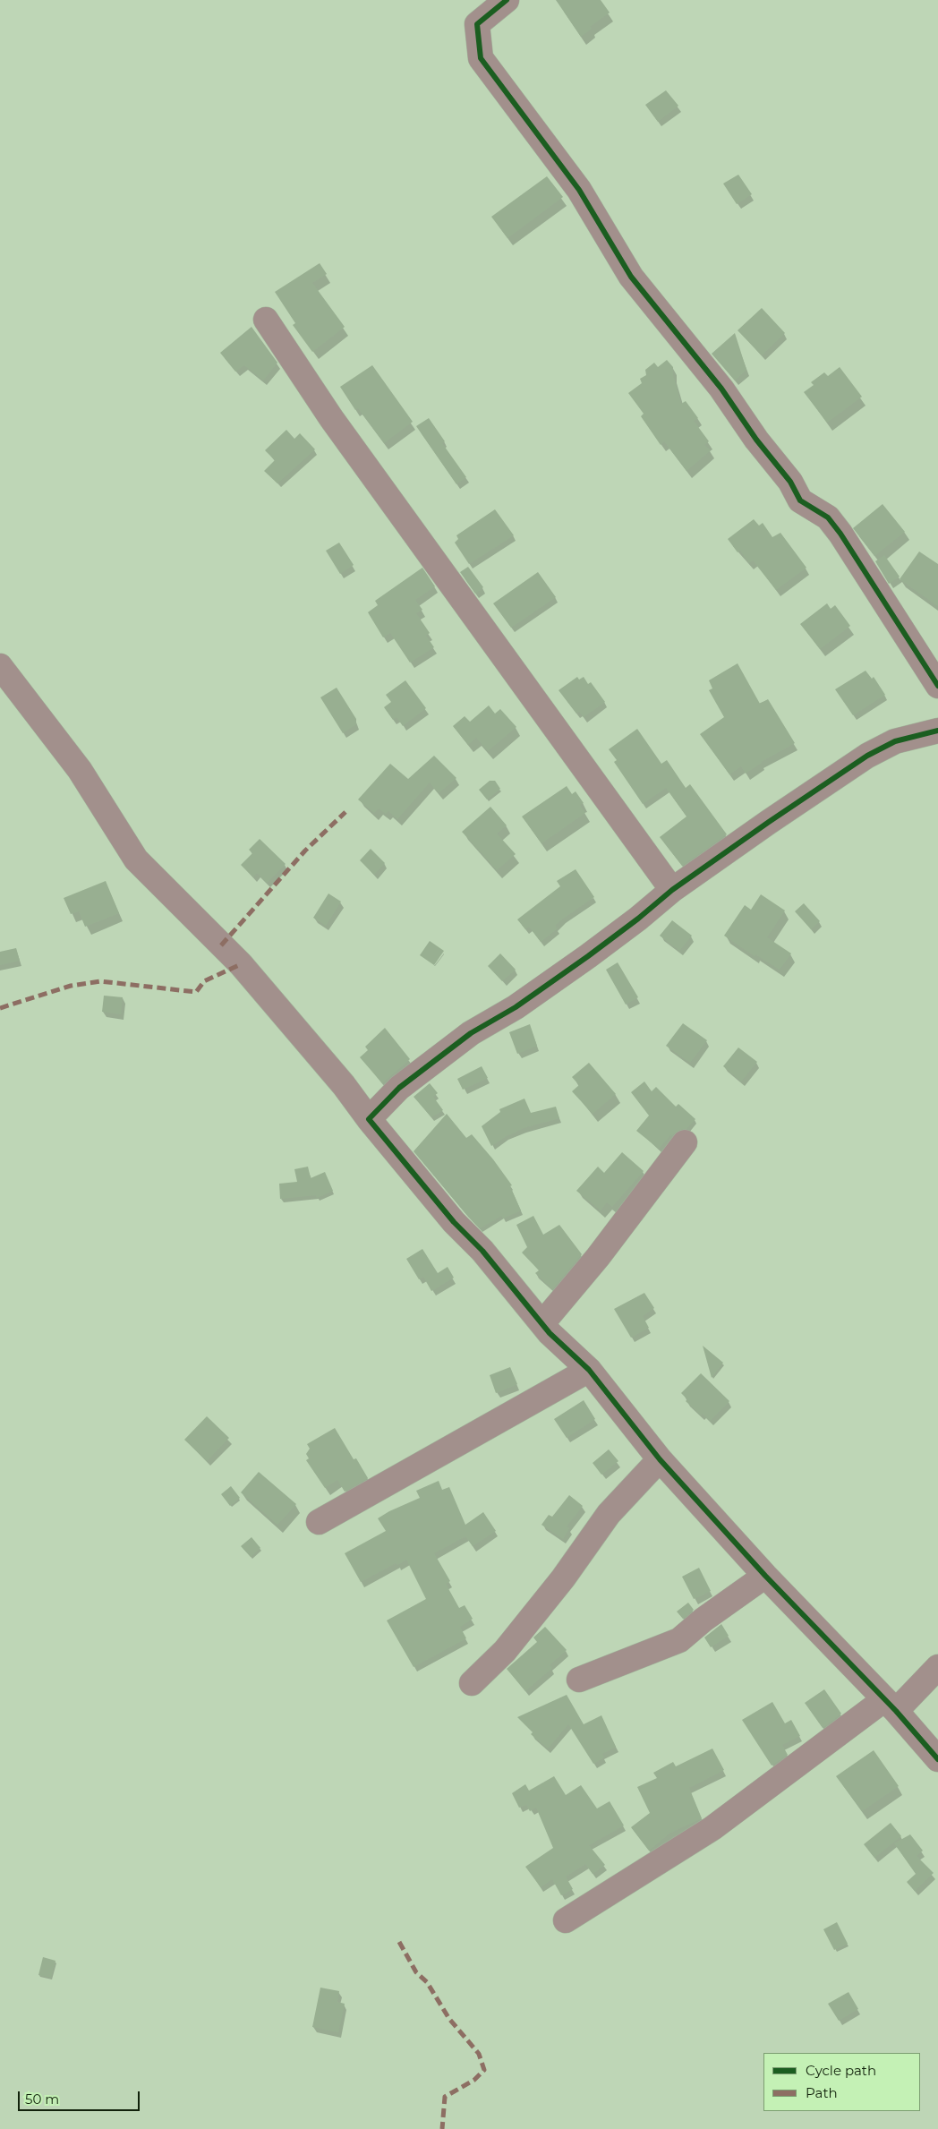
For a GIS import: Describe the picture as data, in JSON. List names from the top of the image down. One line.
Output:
{"legend":["Cycle path","Path"],"scale_bar":"50 m"}
